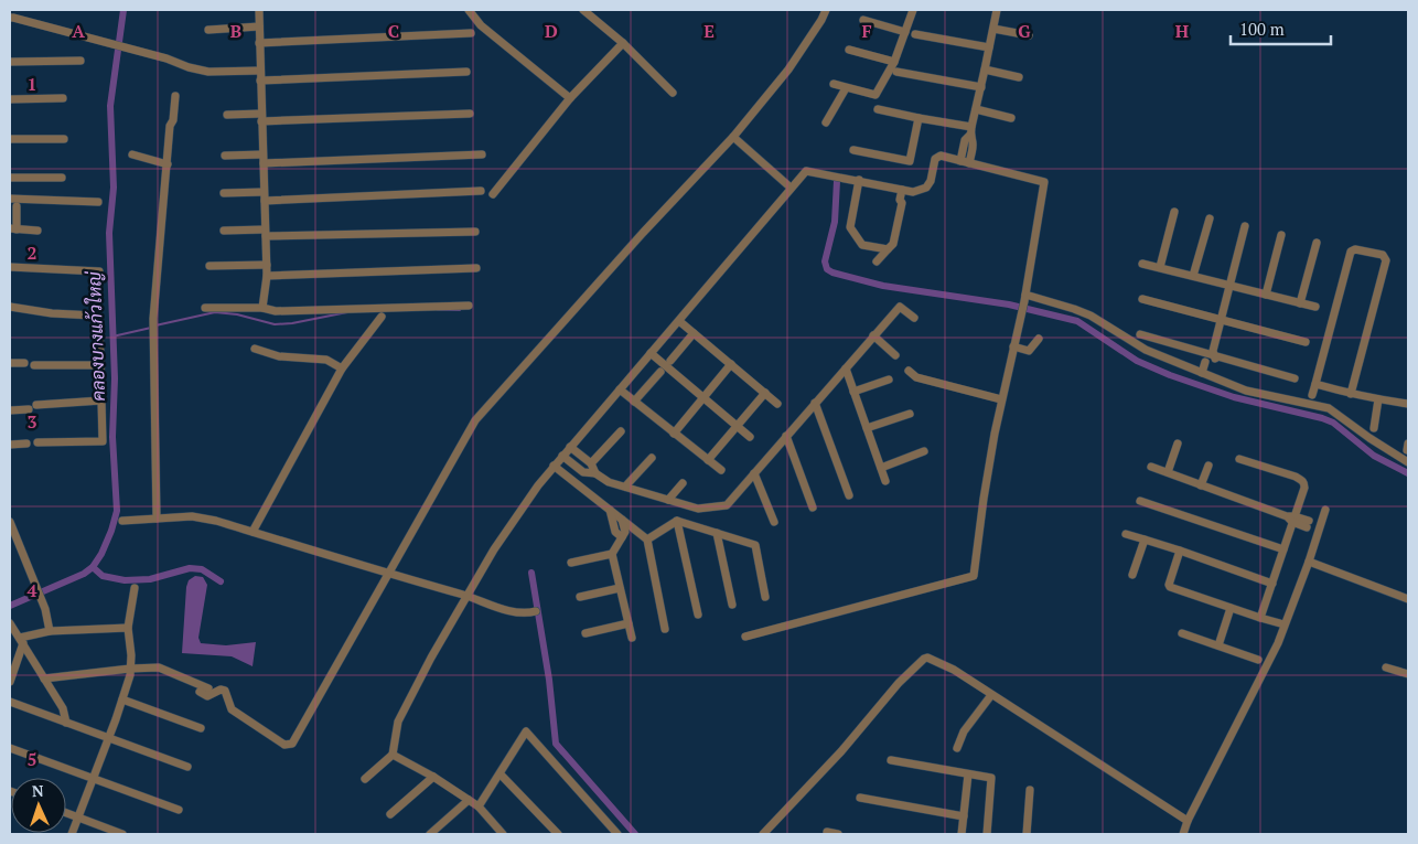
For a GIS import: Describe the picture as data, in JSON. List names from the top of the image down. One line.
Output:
{"water":["คลองบางแก้วใหญ่"],"scale_bar":"100 m","north":"top","grid":{"columns":["A","B","C","D","E","F","G","H"],"rows":["1","2","3","4","5"]}}
